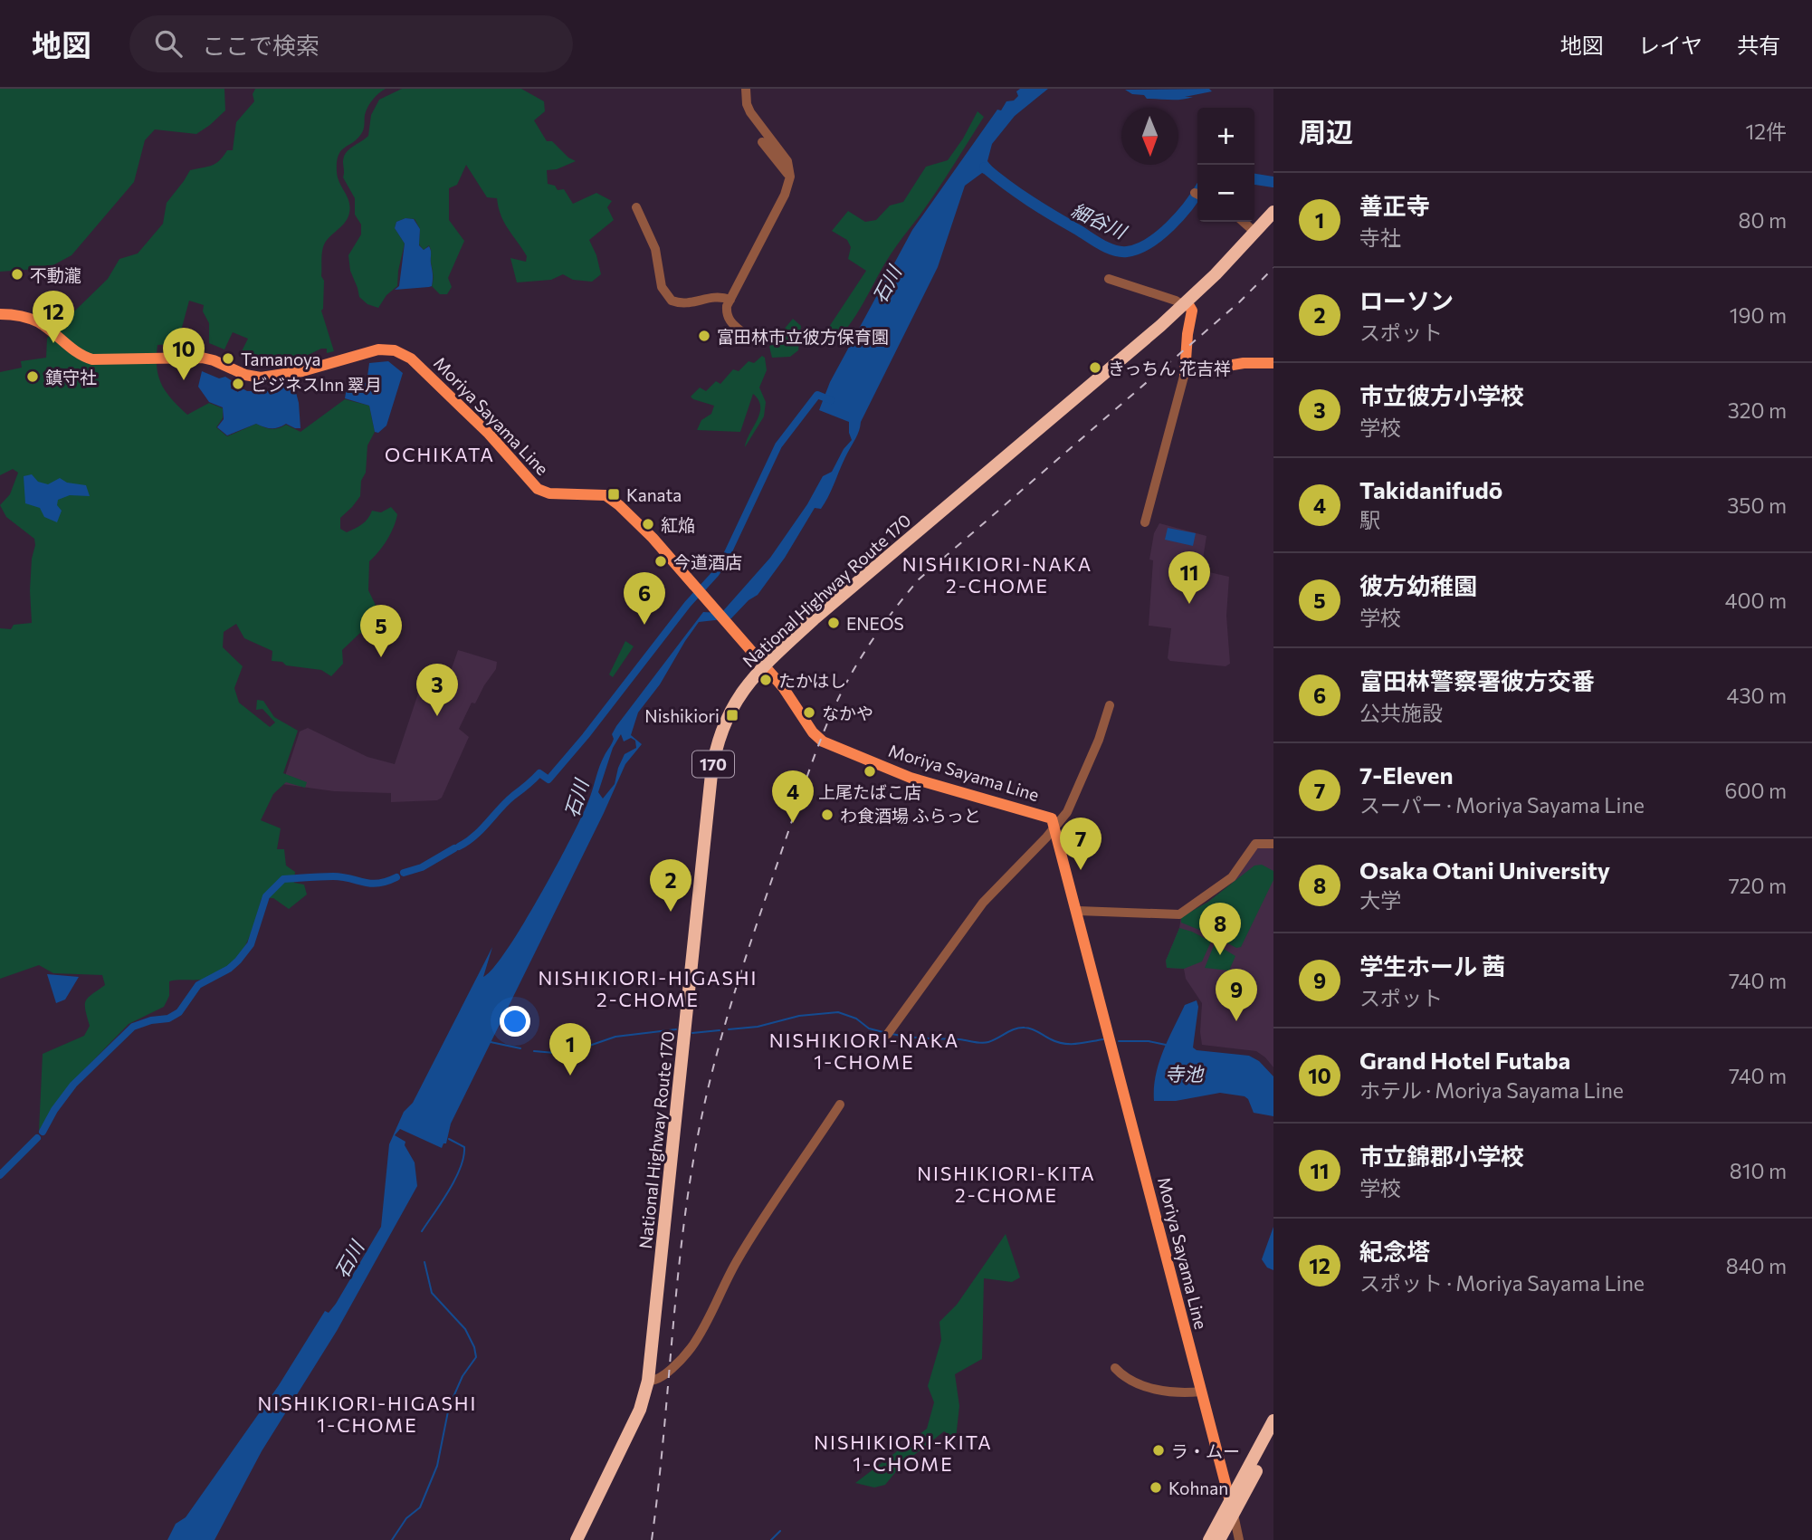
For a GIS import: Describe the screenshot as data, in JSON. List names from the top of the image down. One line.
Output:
{"streets":{"highway":["National Highway Route 170","170"],"main road":["Moriya Sayama Line"]},"crossings":[["Moriya Sayama Line","National Highway Route 170"]],"districts":["OCHIKATA","NISHIKIORI-NAKA 2-CHOME","NISHIKIORI-HIGASHI 2-CHOME","NISHIKIORI-NAKA 1-CHOME","NISHIKIORI-KITA 2-CHOME","NISHIKIORI-HIGASHI 1-CHOME","NISHIKIORI-KITA 1-CHOME"],"water":["細谷川","石川","寺池"],"places":{"other":["不動瀧","富田林市立彼方保育園","Tamanoya","きっちん 花吉祥","鎮守社","ビジネスInn 翠月","紅焔","今道酒店","ENEOS","たかはし","なかや","上尾たばこ店","わ食酒場 ふらっと","ラ・ムー","Kohnan"],"transit":["Kanata","Nishikiori"]},"north":"bottom","page":{"header":"地図","search":"ここで検索","nav":["地図","レイヤ","共有"],"heading":["周辺","12件"],"map_buttons":["+","−"],"list":[{"mark":"1","name":"善正寺","note":"寺社","value":"80 m"},{"mark":"2","name":"ローソン","note":"スポット","value":"190 m"},{"mark":"3","name":"市立彼方小学校","note":"学校","value":"320 m"},{"mark":"4","name":"Takidanifudō","note":"駅","value":"350 m"},{"mark":"5","name":"彼方幼稚園","note":"学校","value":"400 m"},{"mark":"6","name":"富田林警察署彼方交番","note":"公共施設","value":"430 m"},{"mark":"7","name":"7-Eleven","note":"スーパー · Moriya Sayama Line","value":"600 m"},{"mark":"8","name":"Osaka Otani University","note":"大学","value":"720 m"},{"mark":"9","name":"学生ホール 茜","note":"スポット","value":"740 m"},{"mark":"10","name":"Grand Hotel Futaba","note":"ホテル · Moriya Sayama Line","value":"740 m"},{"mark":"11","name":"市立錦郡小学校","note":"学校","value":"810 m"},{"mark":"12","name":"紀念塔","note":"スポット · Moriya Sayama Line","value":"840 m"}],"pins":["12","10","11","6","5","3","4","7","2","8","9","1"]}}
